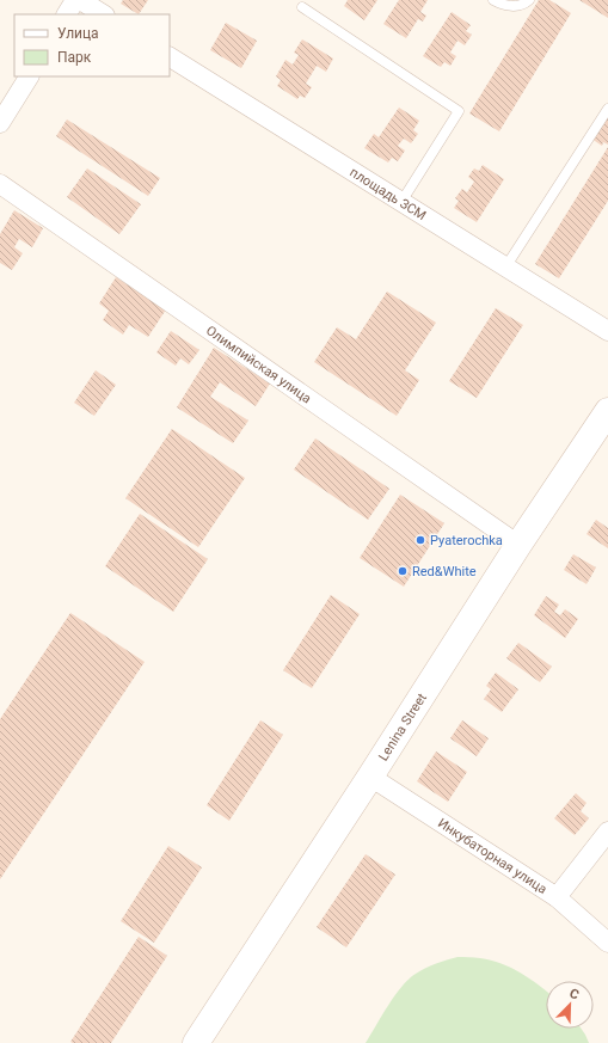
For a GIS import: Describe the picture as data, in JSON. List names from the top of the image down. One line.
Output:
{"streets":{"main road":["Lenina Street"],"street":["площадь ЗСМ","Олимпийская улица","Инкубаторная улица"]},"crossings":[["Олимпийская улица","Lenina Street"],["Lenina Street","Инкубаторная улица"]],"places":["Pyaterochka","Red&White"],"legend":["Улица","Парк"],"north":"top right"}
